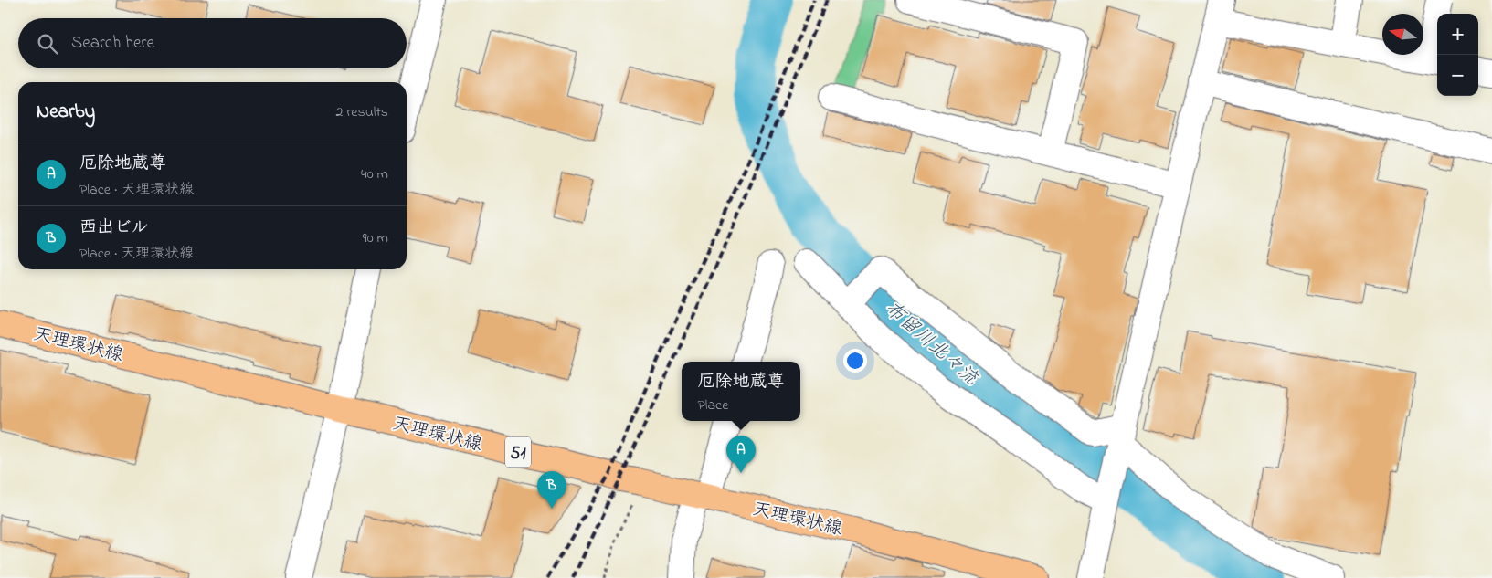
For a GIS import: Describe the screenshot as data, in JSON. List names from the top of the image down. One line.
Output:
{"streets":{"main road":["天理環状線","51"]},"water":["布留川北々流"],"north":"left","page":{"map_buttons":["+","−"],"search":"Search here","heading":["Nearby","2 results"],"list":[{"mark":"A","name":"厄除地蔵尊","note":"Place · 天理環状線","value":"40 m"},{"mark":"B","name":"西出ビル","note":"Place · 天理環状線","value":"90 m"}],"popup":["厄除地蔵尊","Place"],"pins":["A","B"]}}
